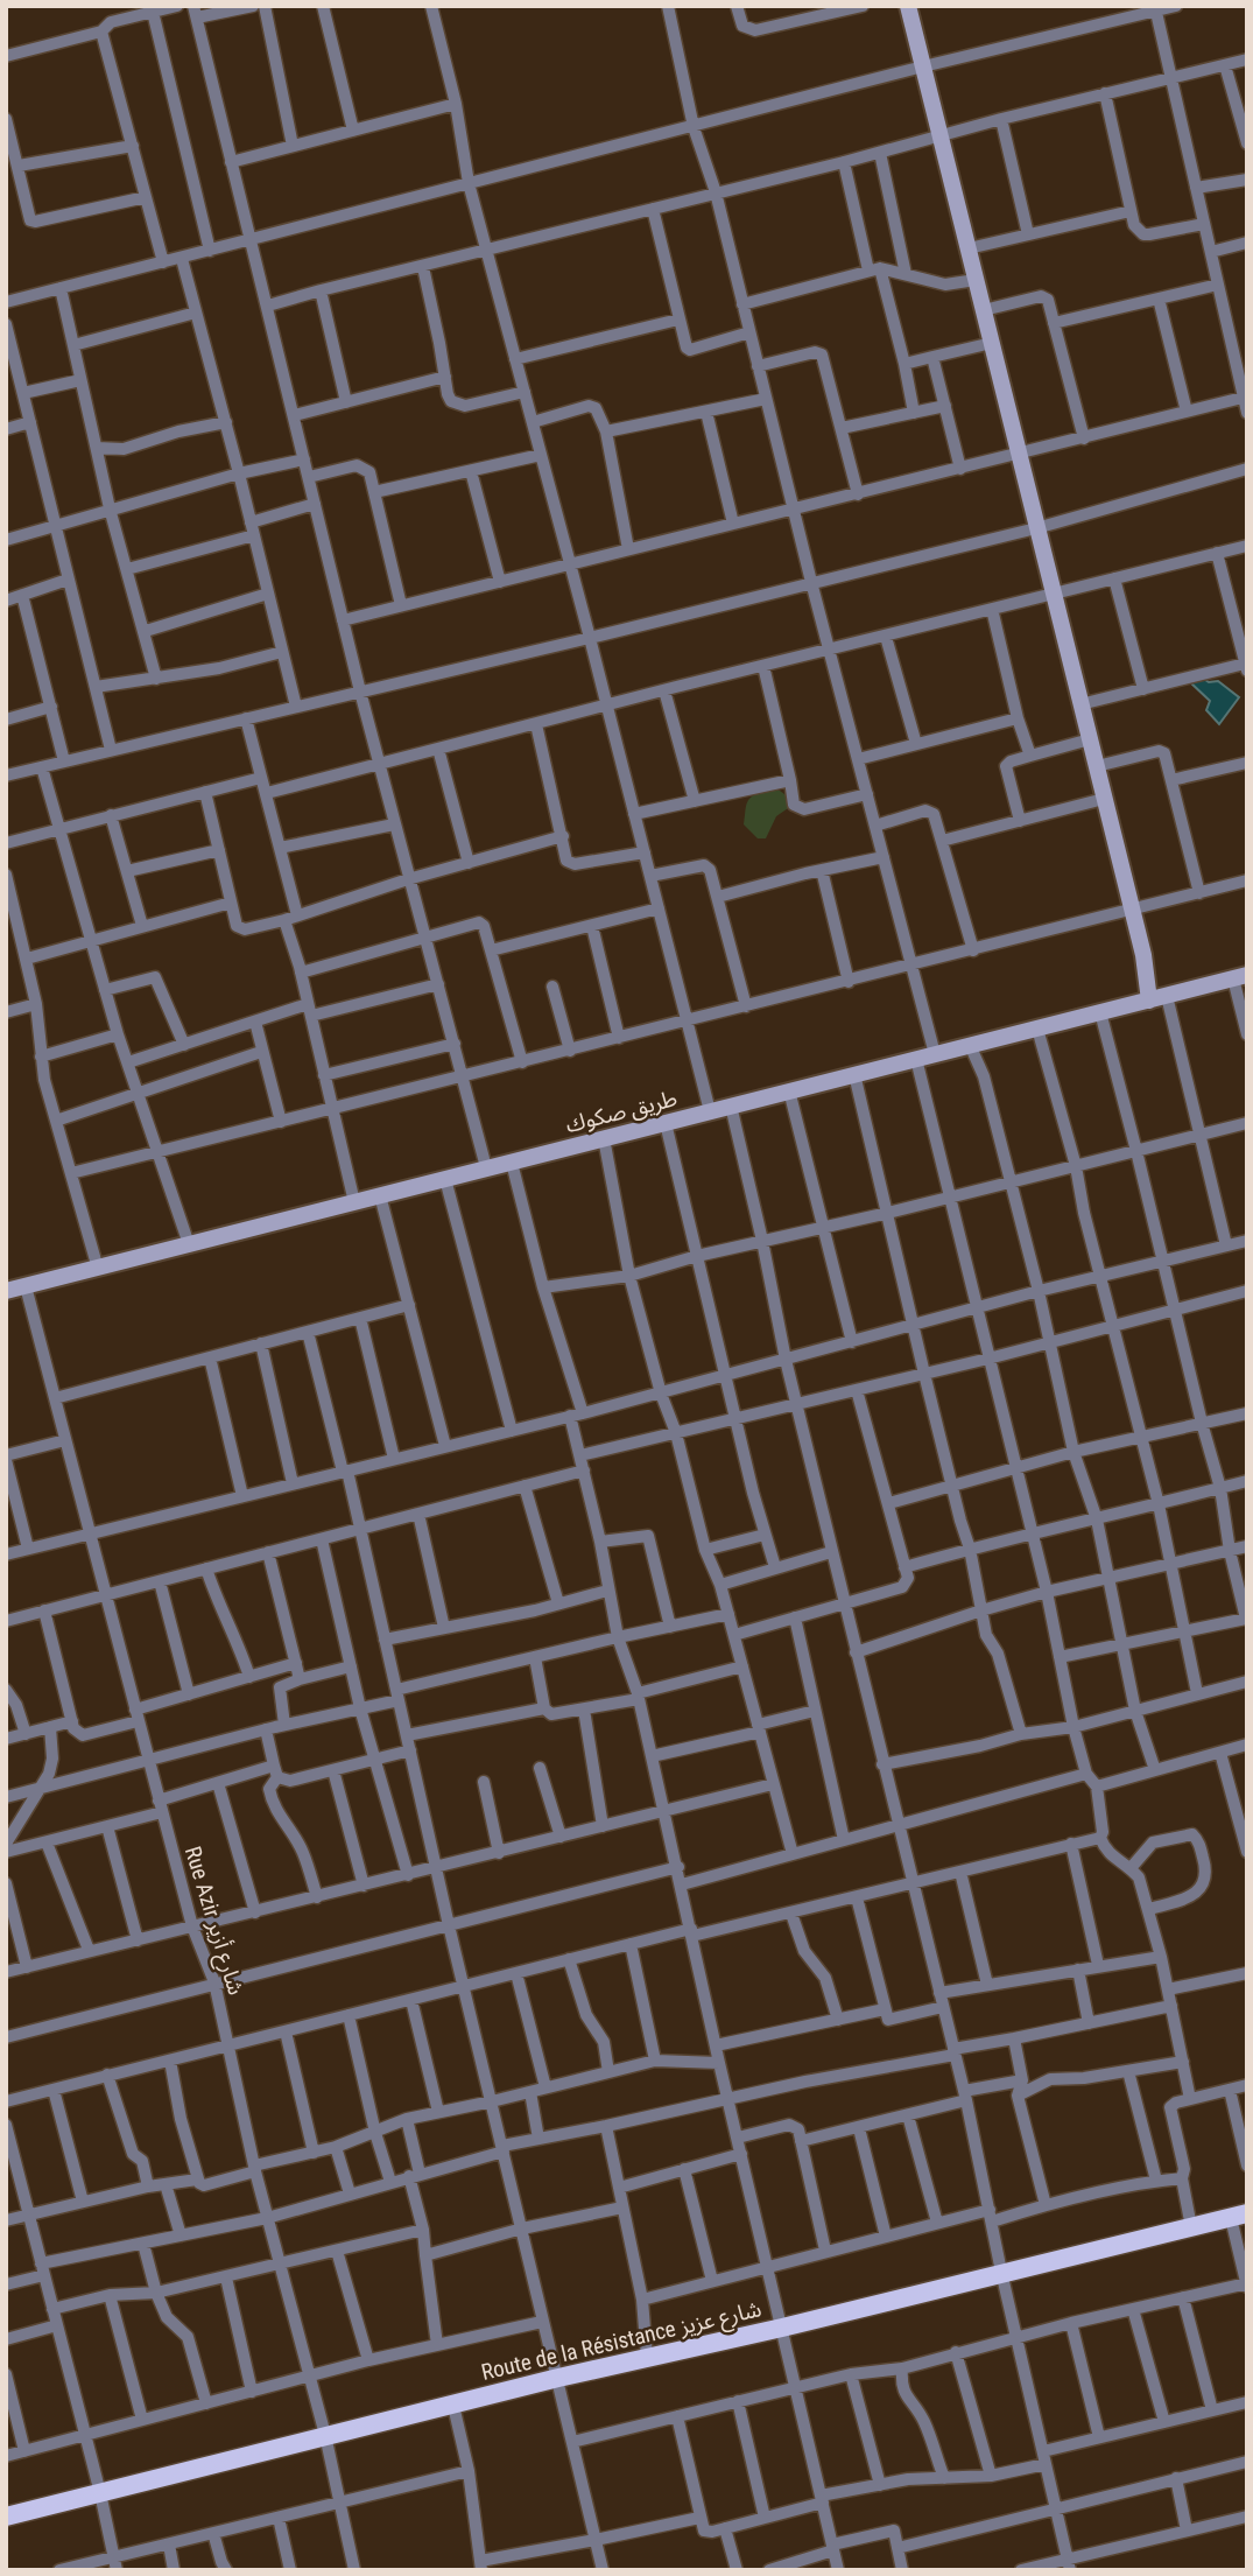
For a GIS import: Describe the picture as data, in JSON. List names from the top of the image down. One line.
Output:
{"streets":{"main road":["Route de la Résistance شارع عزيز"],"street":["طريق صكوك","Rue Azir شارع أزير"]},"crossings":[["طريق صكوك","Rue Azir شارع أزير"],["Rue Azir شارع أزير","Route de la Résistance شارع عزيز"]]}
